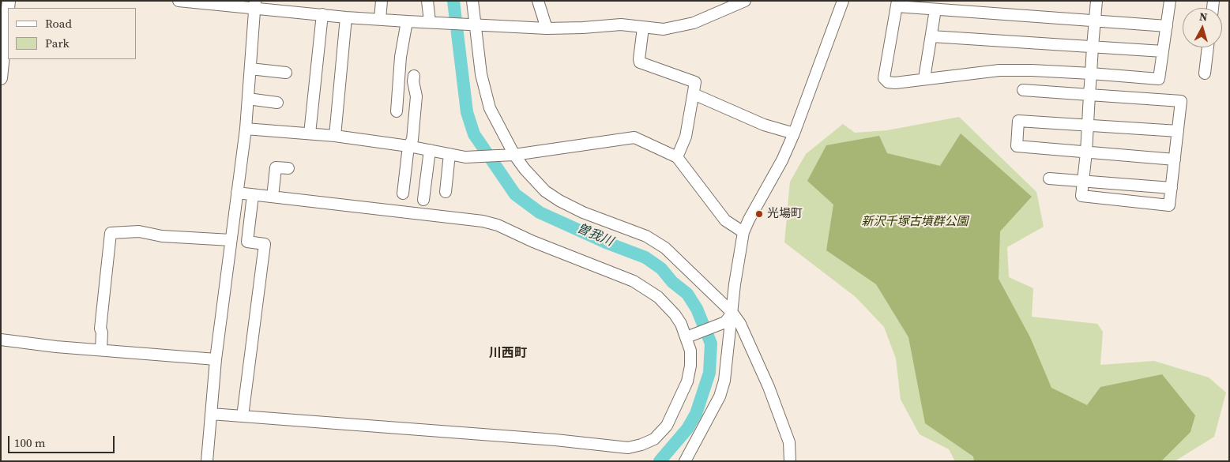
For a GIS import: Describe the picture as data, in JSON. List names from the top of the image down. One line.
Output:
{"districts":["川西町"],"water":["曽我川"],"parks":["新沢千塚古墳群公園"],"places":["光場町"],"legend":["Road","Park"],"scale_bar":"100 m","north":"top"}
